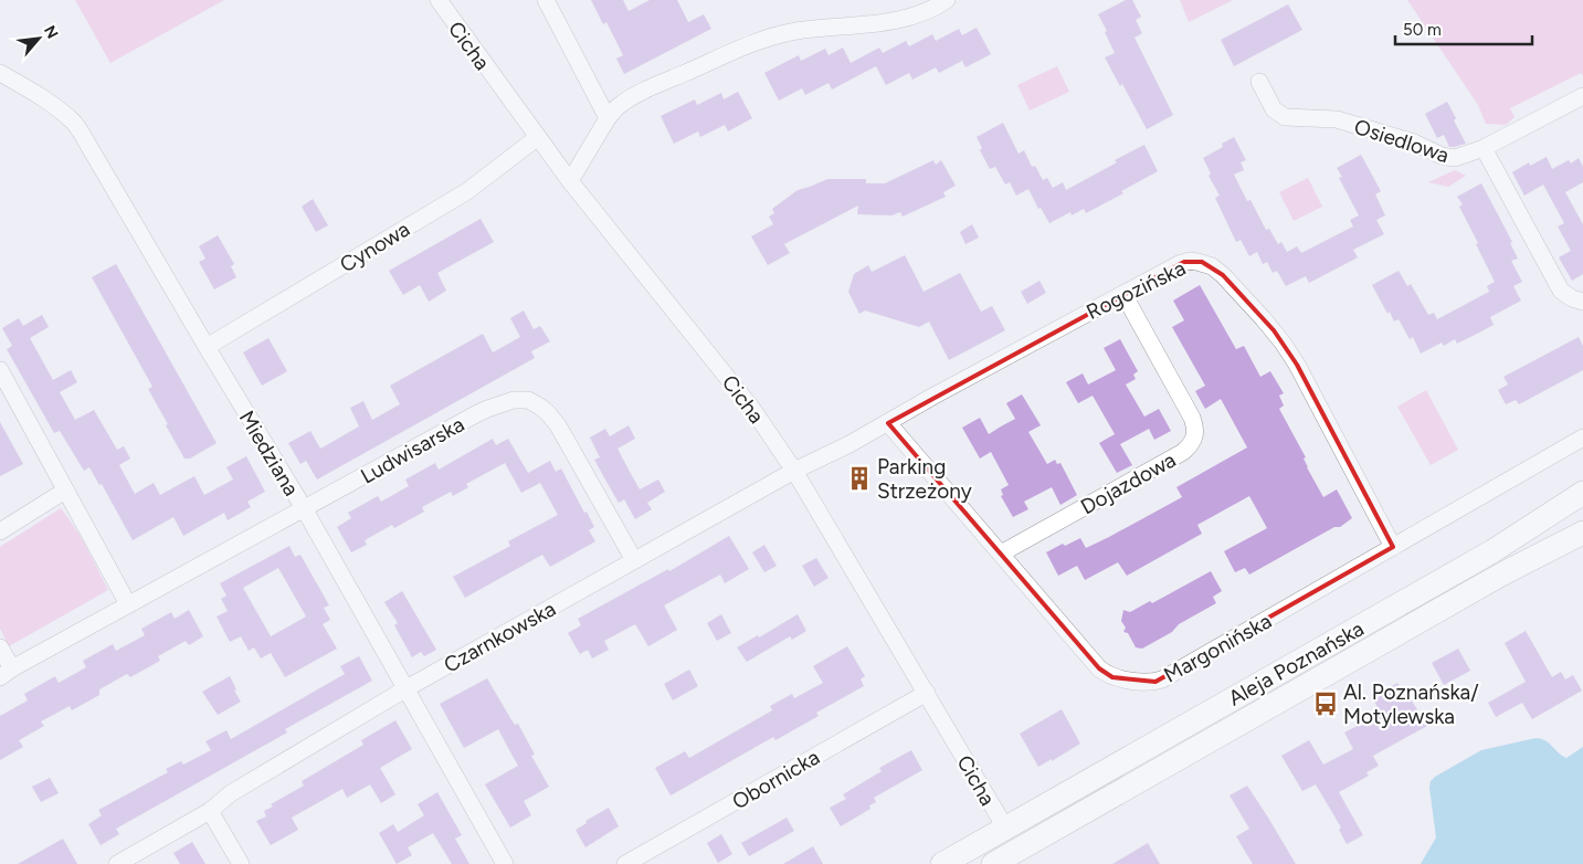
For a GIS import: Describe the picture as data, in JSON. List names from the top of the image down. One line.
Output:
{"streets":{"main road":["Aleja Poznańska"],"street":["Cicha","Osiedlowa","Cynowa","Rogozińska","Ludwisarska","Miedziana","Dojazdowa","Czarnkowska","Margonińska","Obornicka"]},"crossings":[["Cicha","Cynowa"],["Cicha","Rogozińska"],["Cicha","Czarnkowska"],["Cicha","Aleja Poznańska"],["Cicha","Obornicka"],["Cynowa","Miedziana"],["Rogozińska","Dojazdowa"],["Rogozińska","Czarnkowska"],["Rogozińska","Margonińska"],["Ludwisarska","Miedziana"],["Ludwisarska","Czarnkowska"],["Miedziana","Czarnkowska"],["Dojazdowa","Margonińska"]],"places":{"building":["Parking Strzeżony"],"bus stop":["Al. Poznańska/ Motylewska"]},"scale_bar":"50 m","north":"top right"}
